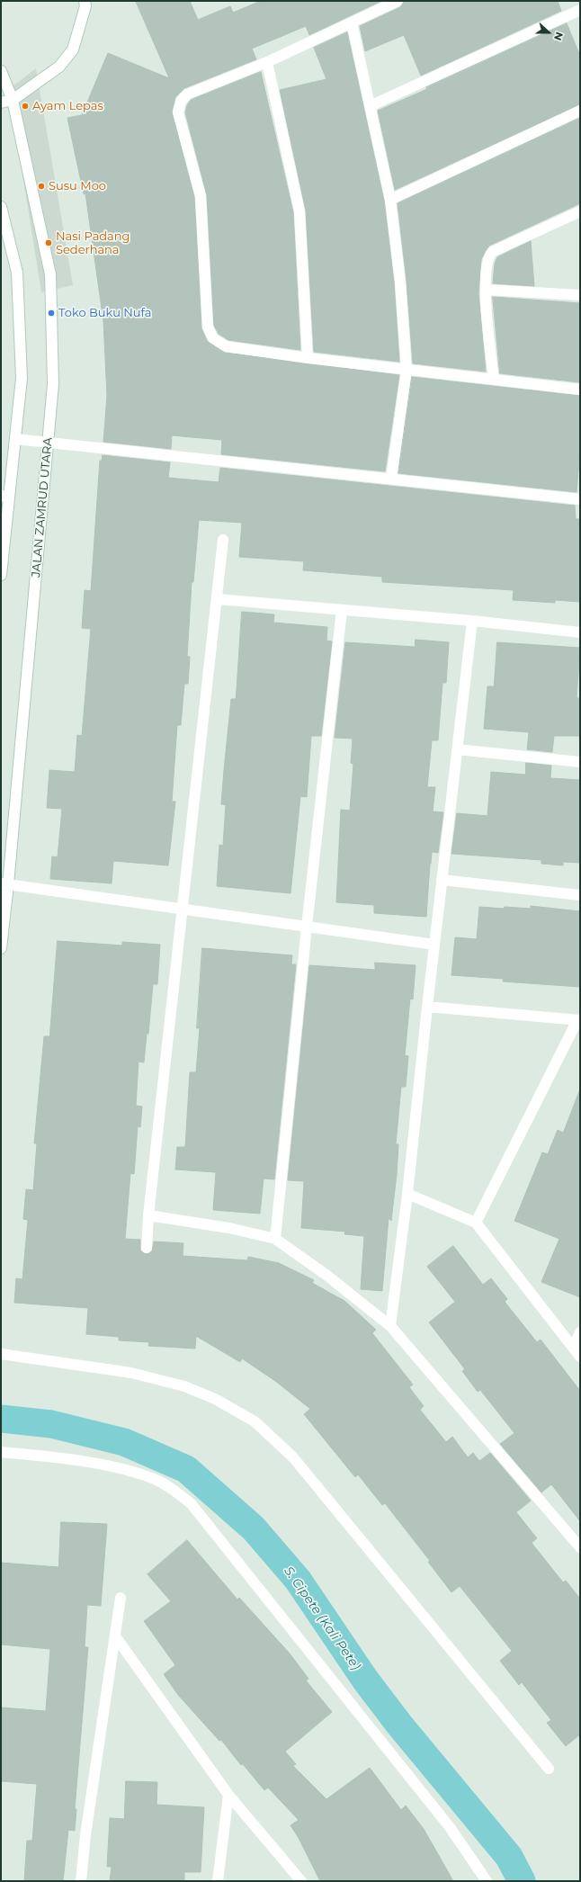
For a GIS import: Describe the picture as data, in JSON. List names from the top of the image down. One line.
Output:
{"streets":{"street":["JALAN ZAMRUD UTARA"]},"water":["S. Cipete (Kali Pete)"],"places":["Ayam Lepas","Susu Moo","Nasi Padang Sederhana","Toko Buku Nufa"],"north":"right"}
